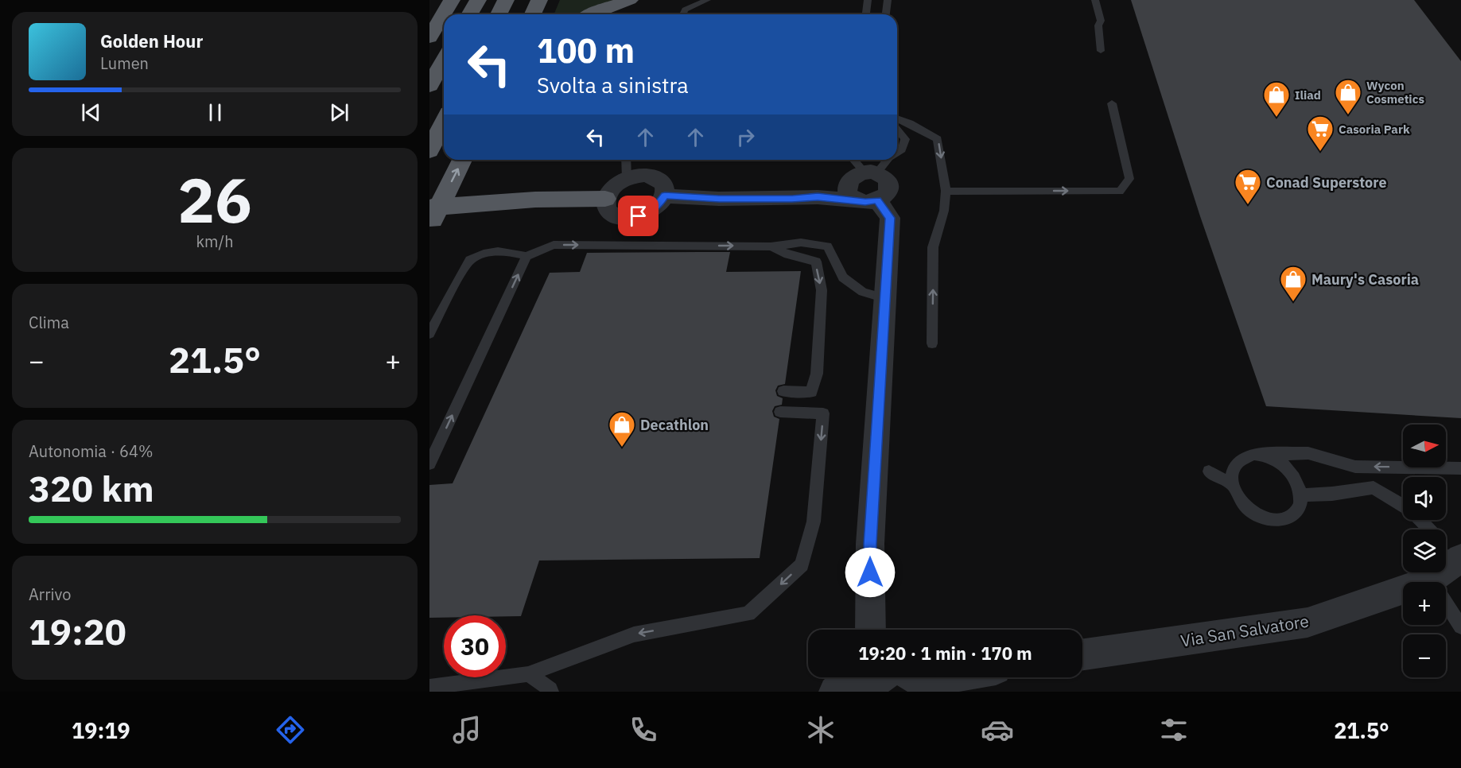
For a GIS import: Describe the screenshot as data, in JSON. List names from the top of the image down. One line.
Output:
{"streets":{"street":["Via San Salvatore"]},"places":{"shop":["Wycon Cosmetics","Iliad","Maury's Casoria","Decathlon"],"supermarket":["Casoria Park","Conad Superstore"]},"north":"right","page":{"turn":["100 m","Svolta a sinistra"],"song":["Golden Hour","Lumen"],"tile":[["26","km/h"],"Clima",["Autonomia · 64%","320 km"],["Arrivo","19:20"]],"heat":["−","21.5°","+"],"map_buttons":["+","−"],"limit":"30","trip":"19:20 · 1 min · 170 m","tabs":["19:19","21.5°"]}}
